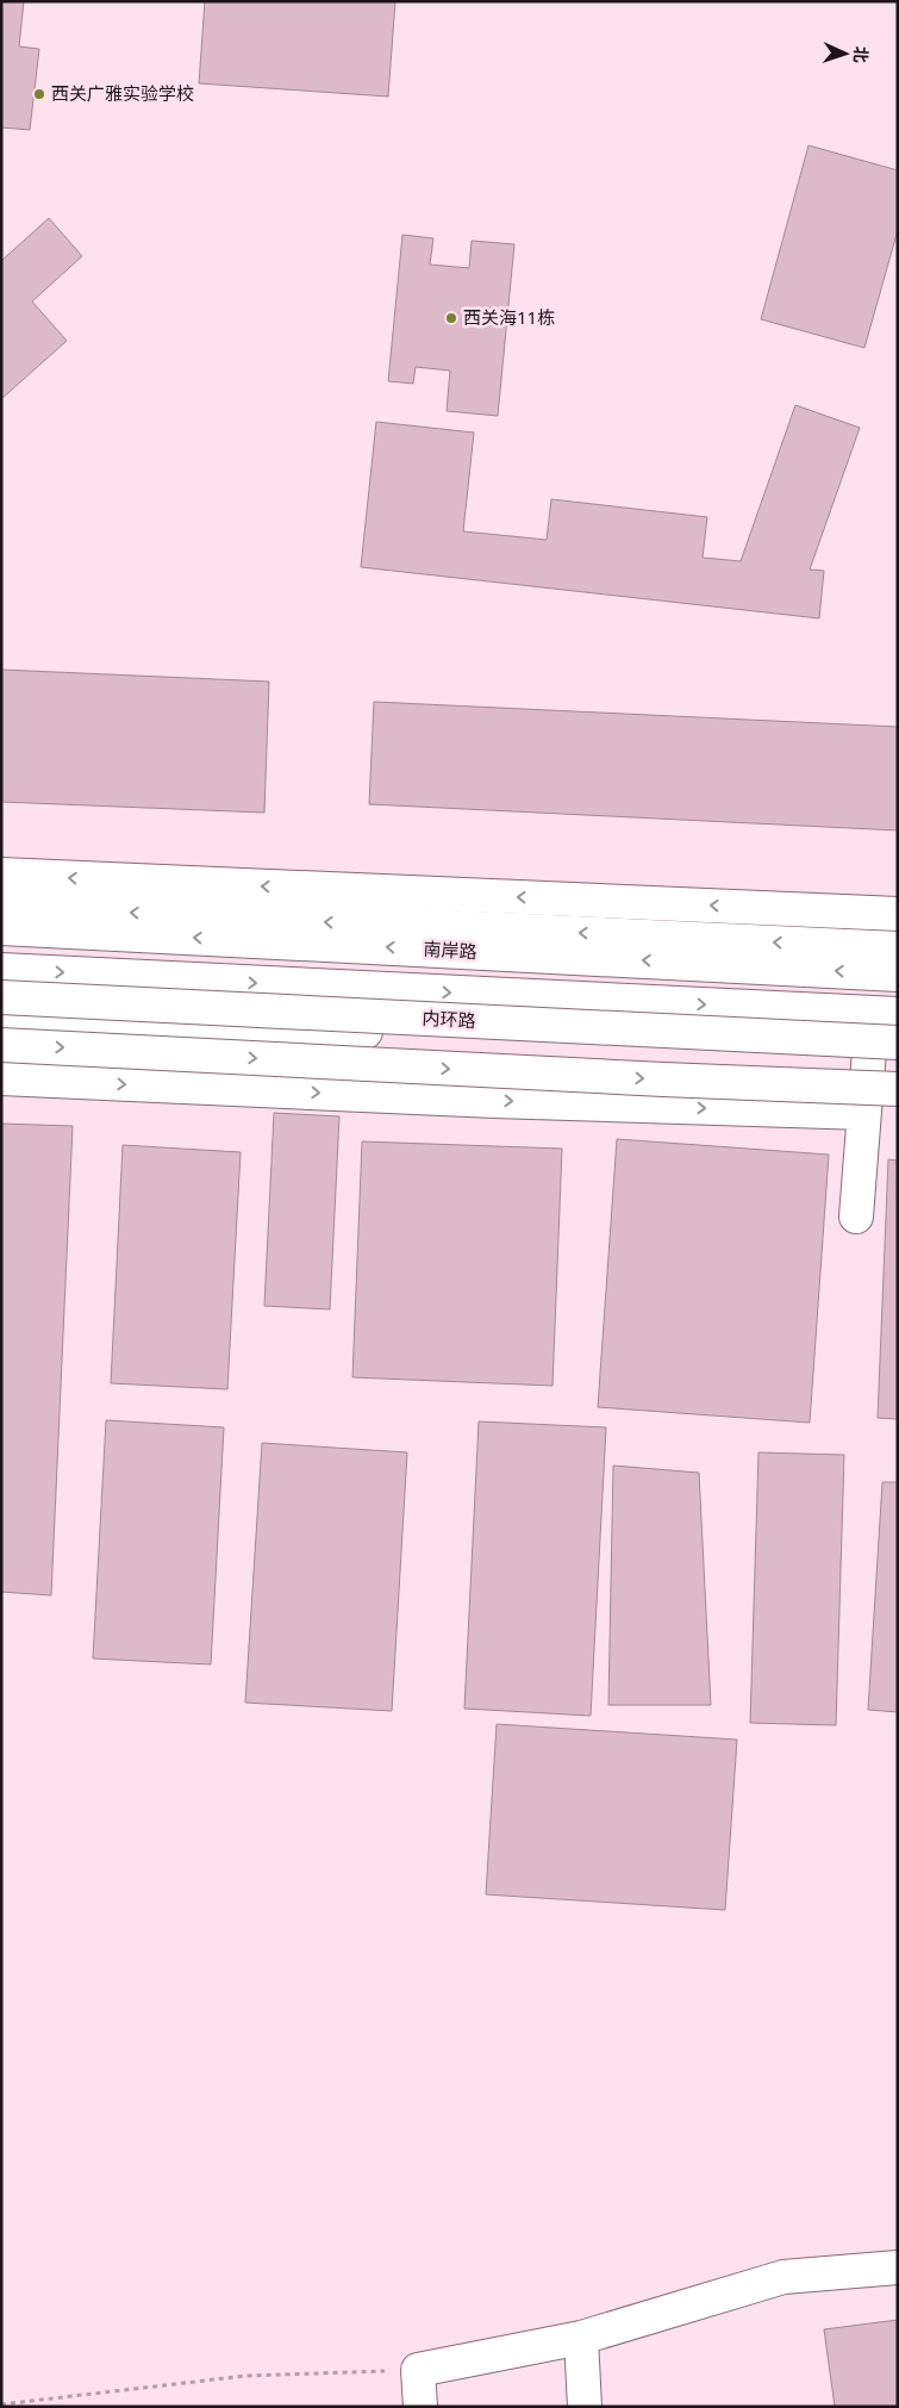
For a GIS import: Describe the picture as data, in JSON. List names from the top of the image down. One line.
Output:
{"streets":{"main road":["南岸路","内环路"]},"places":["西关广雅实验学校","西关海11栋"],"north":"right"}
